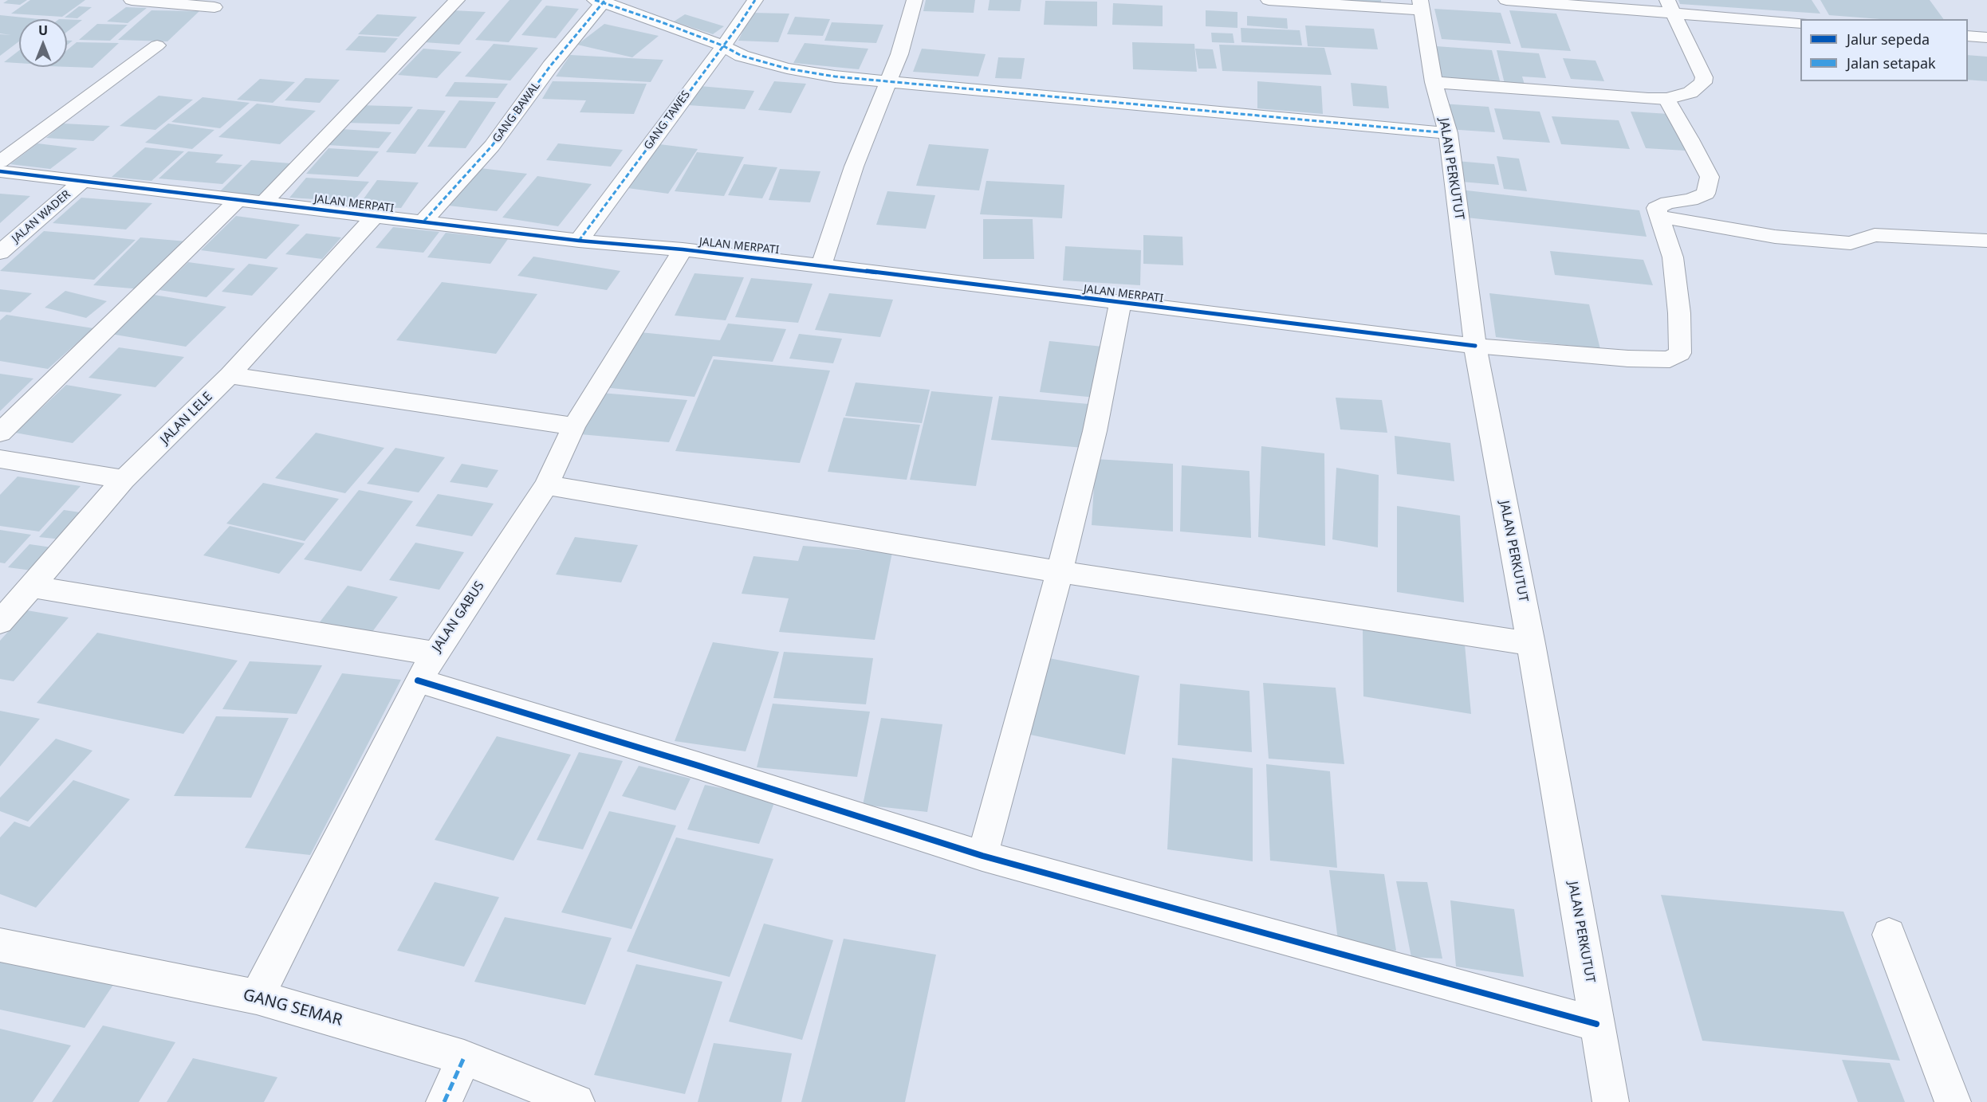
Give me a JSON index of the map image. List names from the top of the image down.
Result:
{
  "streets": {
    "street": [
      "GANG BAWAL",
      "GANG TAWES",
      "JALAN PERKUTUT",
      "JALAN MERPATI",
      "JALAN WADER",
      "JALAN LELE",
      "JALAN GABUS",
      "GANG SEMAR"
    ]
  },
  "crossings": [
    ["GANG BAWAL", "JALAN MERPATI"],
    ["GANG TAWES", "JALAN MERPATI"],
    ["JALAN PERKUTUT", "JALAN MERPATI"],
    ["JALAN MERPATI", "JALAN WADER"],
    ["JALAN MERPATI", "JALAN LELE"],
    ["JALAN MERPATI", "JALAN GABUS"],
    ["JALAN GABUS", "GANG SEMAR"]
  ],
  "legend": ["Jalur sepeda", "Jalan setapak"],
  "north": "top"
}
